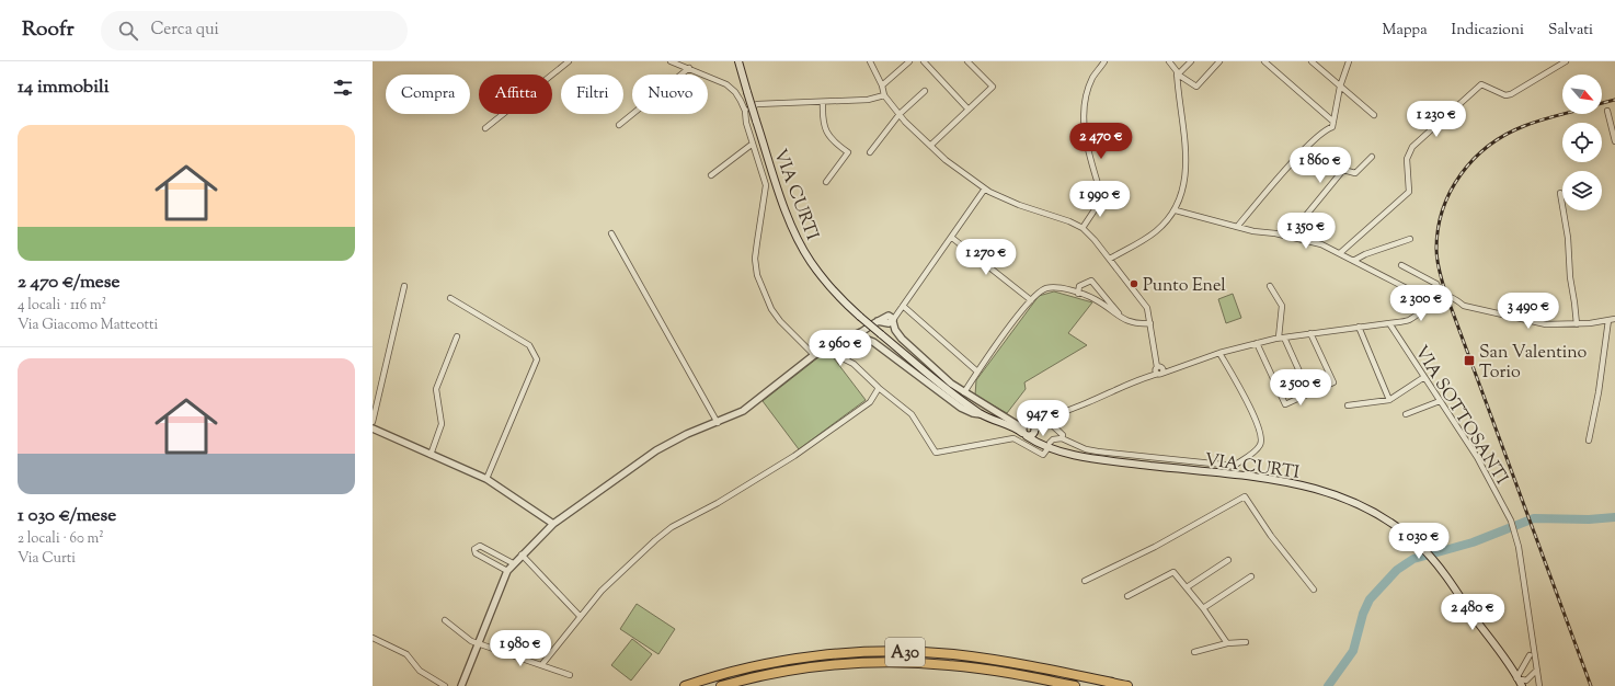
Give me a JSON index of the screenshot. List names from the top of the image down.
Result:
{
  "streets": {
    "highway": ["A30"],
    "main road": ["VIA CURTI"],
    "street": ["VIA SOTTOSANTI"]
  },
  "places": {
    "other": ["Punto Enel"],
    "transit": ["San Valentino Torio"]
  },
  "north": "bottom right",
  "page": {
    "header": "Roofr",
    "search": "Cerca qui",
    "nav": ["Mappa", "Indicazioni", "Salvati"],
    "heading": "14 immobili",
    "chip": [
      "Compra",
      "Affitta",
      "Filtri",
      "Nuovo"
    ],
    "price": [
      "1 230 €",
      "2 470 €",
      "1 860 €",
      "1 990 €",
      "1 350 €",
      "1 270 €",
      "2 300 €",
      "3 490 €",
      "2 960 €",
      "2 500 €",
      "947 €",
      "1 030 €",
      "2 480 €",
      "1 980 €"
    ],
    "list": [
      {
        "name": "2 470 €/mese",
        "note": "4 locali · 116 m² · Via Giacomo Matteotti"
      },
      {
        "name": "1 030 €/mese",
        "note": "2 locali · 60 m² · Via Curti"
      }
    ]
  }
}
